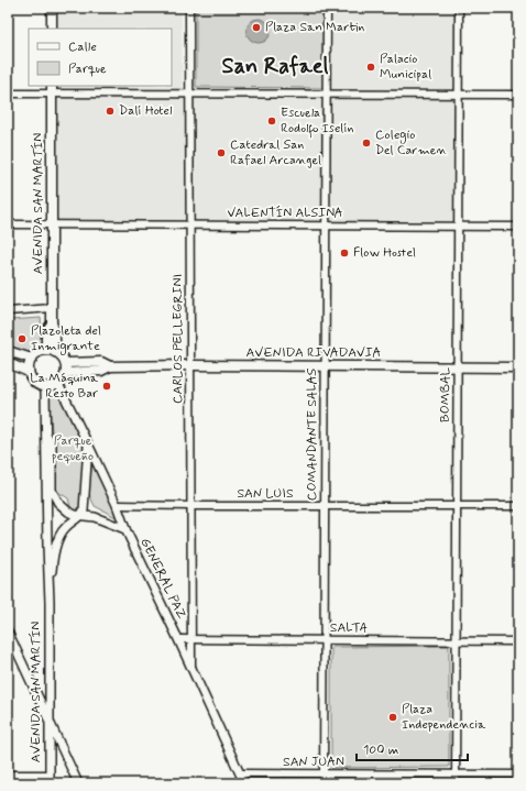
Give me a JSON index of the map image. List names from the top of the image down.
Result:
{
  "streets": {
    "main road": ["AVENIDA SAN MARTÍN", "AVENIDA RIVADAVIA"],
    "street": [
      "VALENTÍN ALSINA",
      "CARLOS PELLEGRINI",
      "BOMBAL",
      "COMANDANTE SALAS",
      "SAN LUIS",
      "GENERAL PAZ",
      "SALTA",
      "SAN JUAN"
    ]
  },
  "crossings": [
    ["AVENIDA SAN MARTÍN", "VALENTÍN ALSINA"],
    ["AVENIDA SAN MARTÍN", "AVENIDA RIVADAVIA"],
    ["AVENIDA SAN MARTÍN", "GENERAL PAZ"],
    ["VALENTÍN ALSINA", "CARLOS PELLEGRINI"],
    ["VALENTÍN ALSINA", "BOMBAL"],
    ["VALENTÍN ALSINA", "COMANDANTE SALAS"],
    ["CARLOS PELLEGRINI", "AVENIDA RIVADAVIA"],
    ["CARLOS PELLEGRINI", "SAN LUIS"],
    ["CARLOS PELLEGRINI", "GENERAL PAZ"],
    ["CARLOS PELLEGRINI", "SALTA"],
    ["AVENIDA RIVADAVIA", "BOMBAL"],
    ["AVENIDA RIVADAVIA", "COMANDANTE SALAS"],
    ["AVENIDA RIVADAVIA", "GENERAL PAZ"],
    ["BOMBAL", "SAN LUIS"],
    ["BOMBAL", "SALTA"],
    ["BOMBAL", "SAN JUAN"],
    ["COMANDANTE SALAS", "SAN LUIS"],
    ["COMANDANTE SALAS", "SALTA"],
    ["COMANDANTE SALAS", "SAN JUAN"],
    ["SAN LUIS", "GENERAL PAZ"],
    ["GENERAL PAZ", "SALTA"],
    ["GENERAL PAZ", "SAN JUAN"]
  ],
  "districts": ["San Rafael"],
  "parks": ["Parque pequeño"],
  "places": [
    "Plaza San Martin",
    "Palacio Municipal",
    "Dalí Hotel",
    "Escuela Rodolfo Iselín",
    "Colegio Del Carmen",
    "Catedral San Rafael Arcangel",
    "Flow Hostel",
    "Plazoleta del Inmigrante",
    "La Máquina Resto Bar",
    "Plaza Independencia"
  ],
  "legend": ["Calle", "Parque"],
  "scale_bar": "100 m"
}
